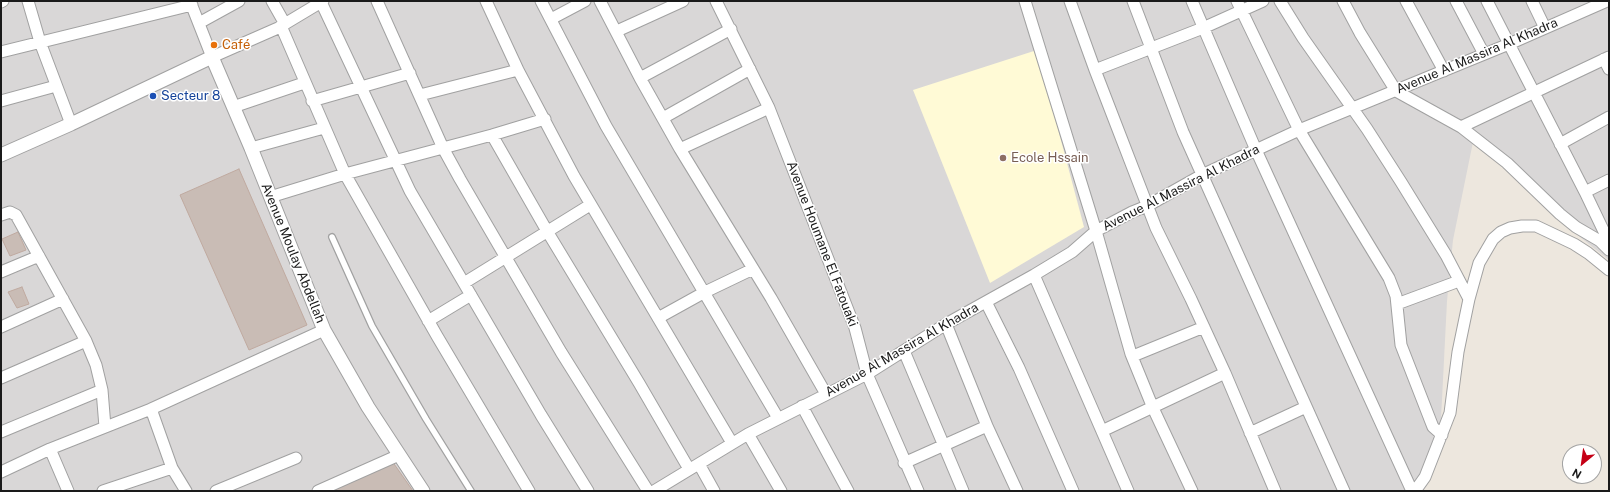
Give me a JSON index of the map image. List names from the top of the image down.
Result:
{
  "streets": {
    "street": ["Avenue Al Massira Al Khadra", "Avenue Houmane El Fatouaki", "Avenue Moulay Abdellah"]
  },
  "crossings": [
    ["Avenue Al Massira Al Khadra", "Avenue Houmane El Fatouaki"]
  ],
  "places": ["Café", "Secteur 8", "Ecole Hssain"],
  "north": "bottom left"
}
